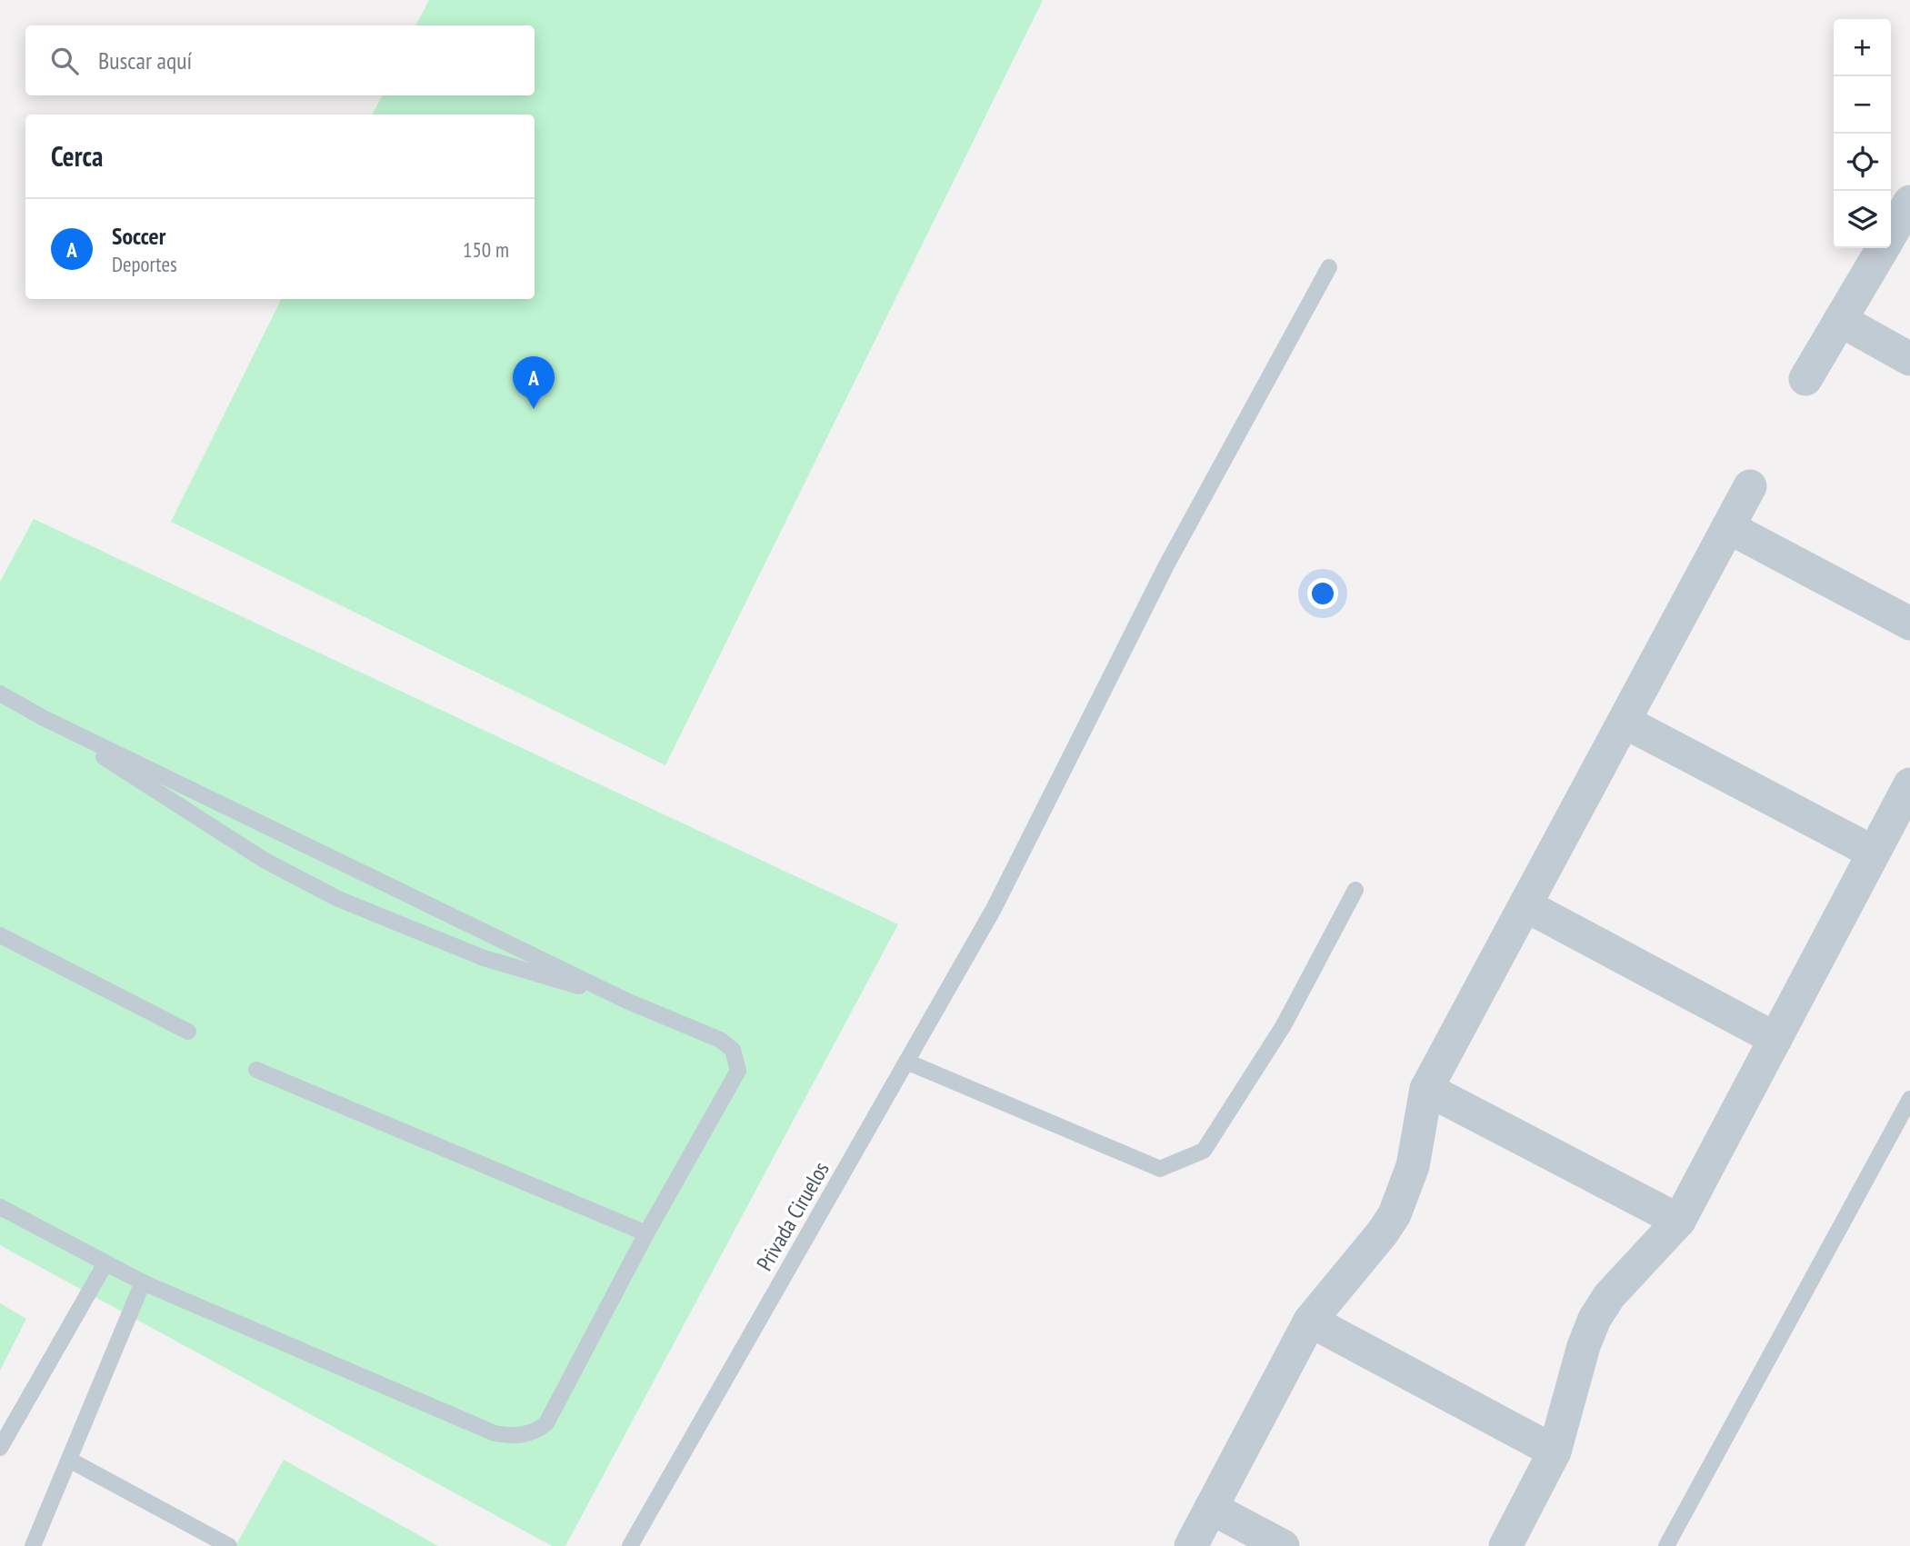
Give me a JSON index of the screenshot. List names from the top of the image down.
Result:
{
  "streets": {
    "lane": ["Privada Ciruelos"]
  },
  "page": {
    "map_buttons": ["+", "−"],
    "search": "Buscar aquí",
    "heading": "Cerca",
    "list": [
      {
        "mark": "A",
        "name": "Soccer",
        "note": "Deportes",
        "value": "150 m"
      }
    ],
    "pins": "A"
  }
}
